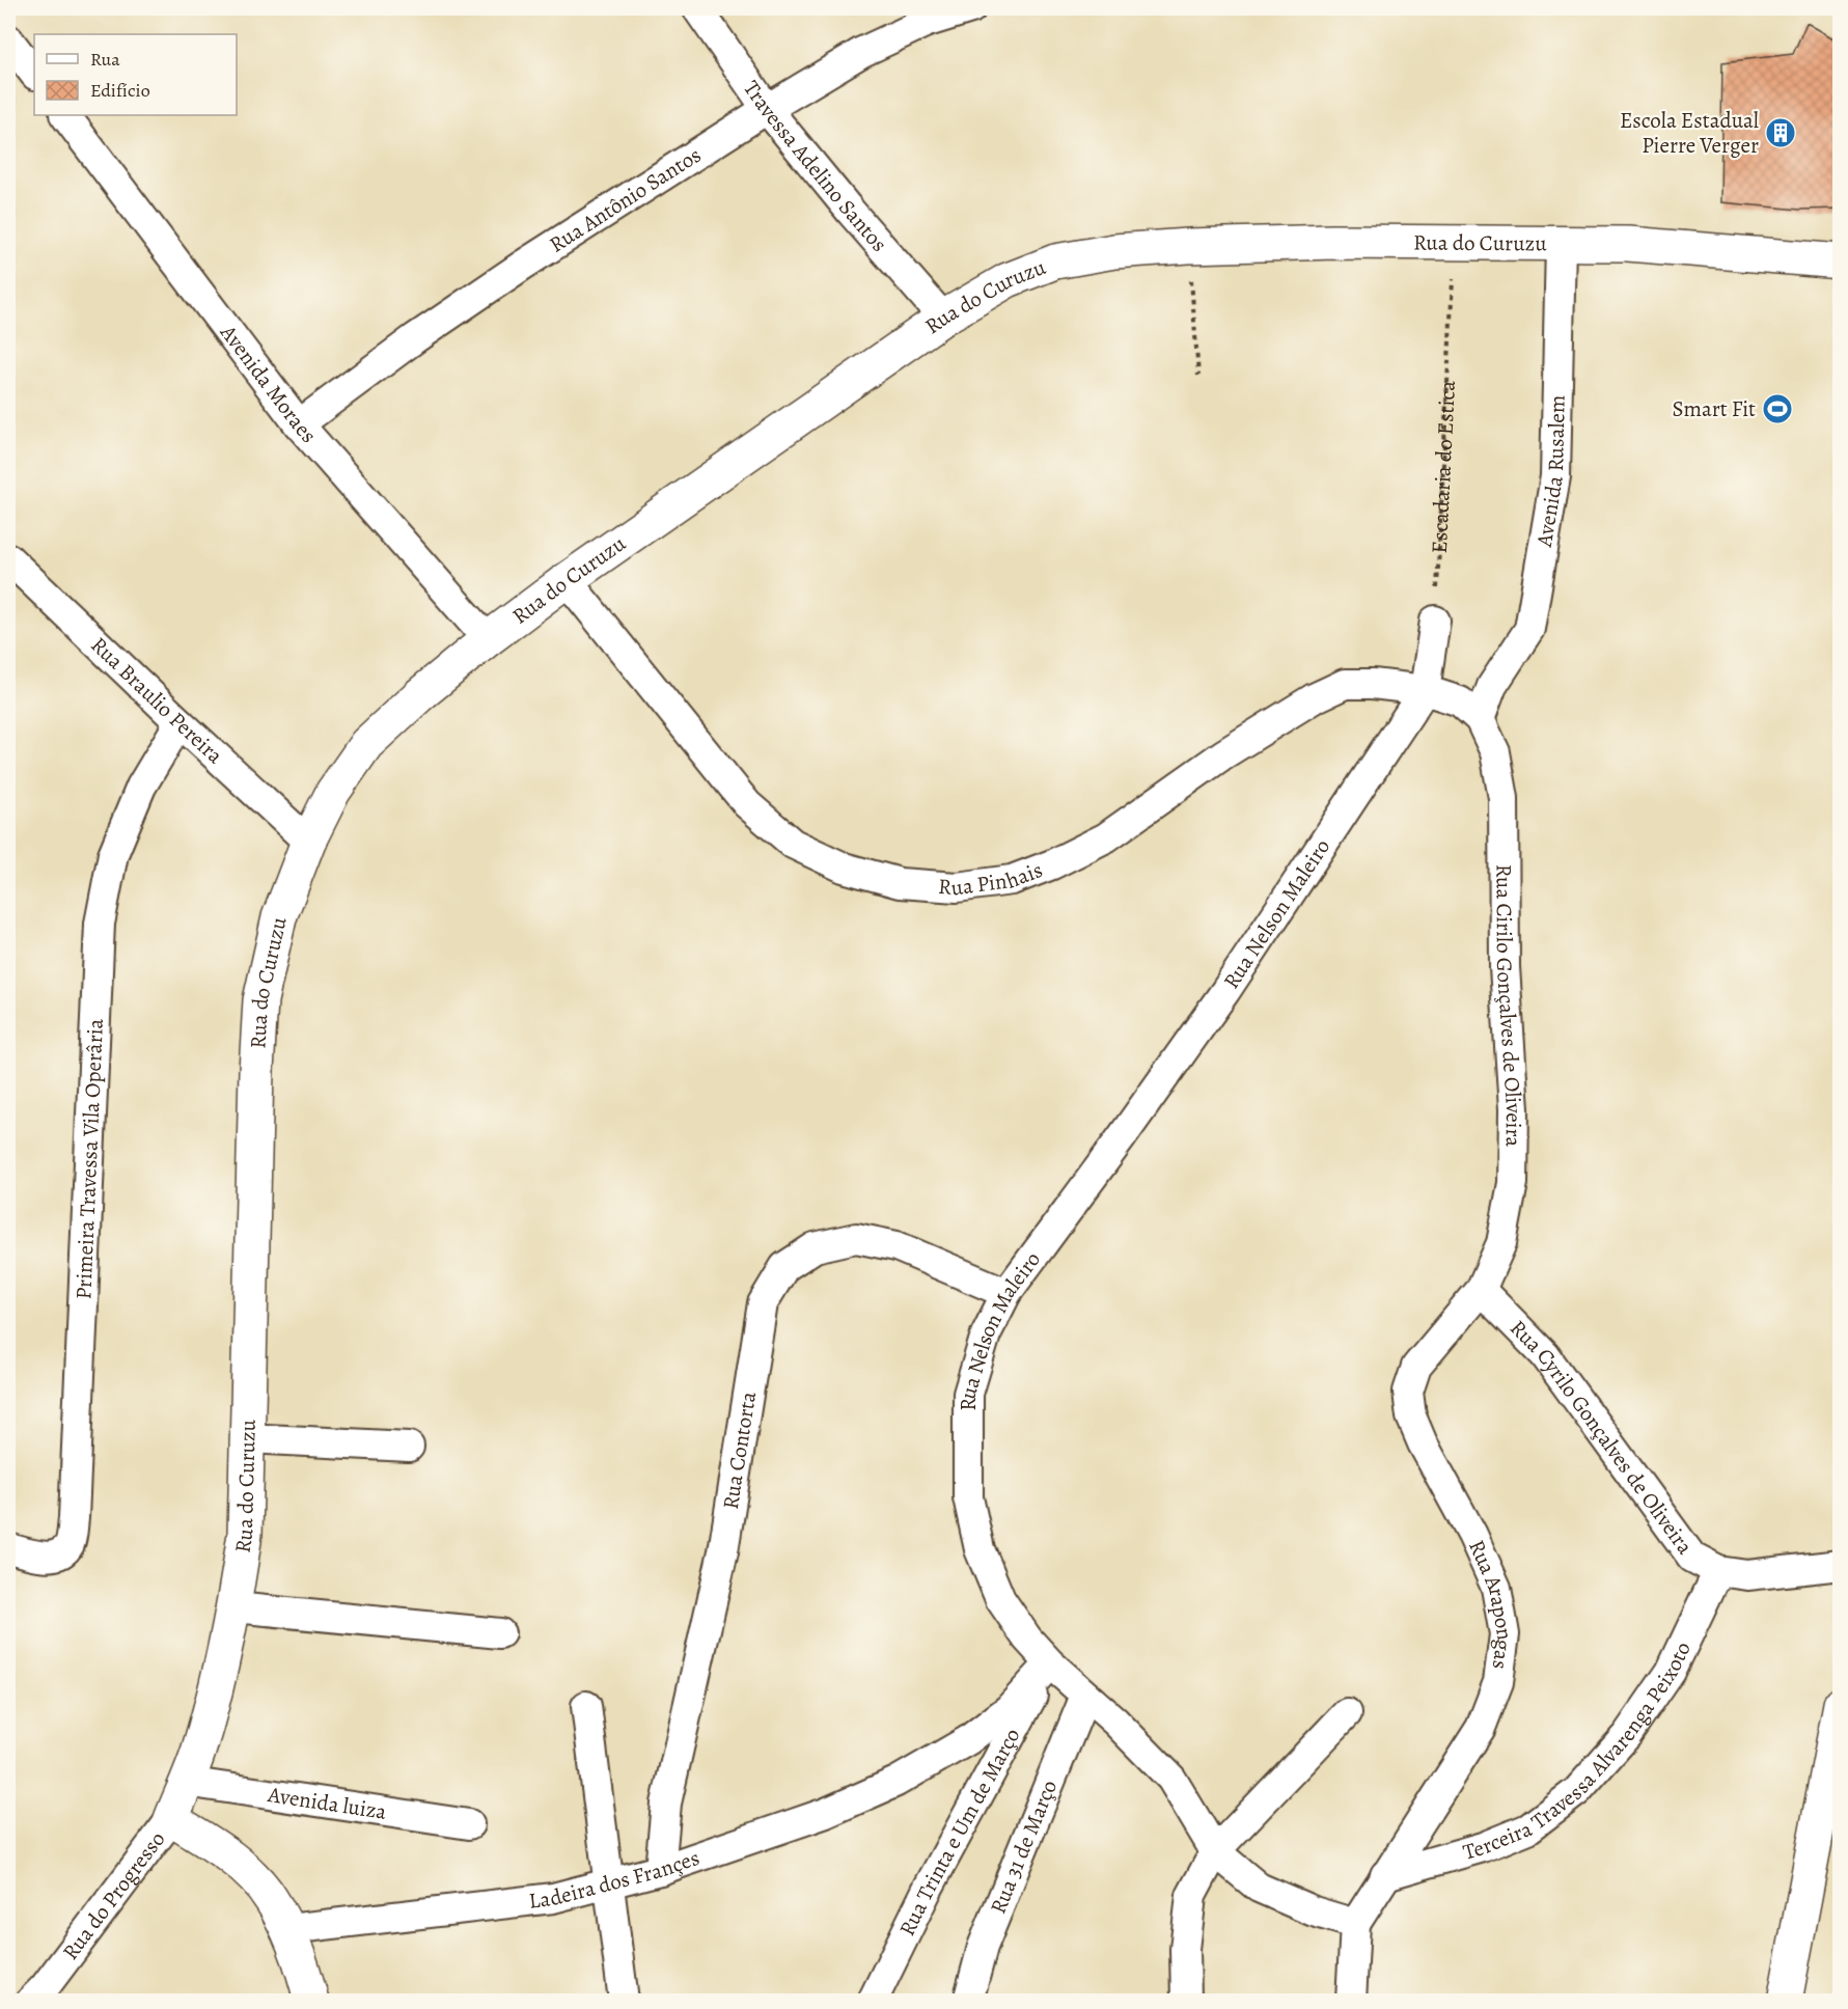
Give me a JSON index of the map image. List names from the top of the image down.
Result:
{
  "streets": {
    "street": [
      "Travessa Adelino Santos",
      "Rua Antônio Santos",
      "Rua do Curuzu",
      "Avenida Moraes",
      "Avenida Rusalem",
      "Rua Braulio Pereira",
      "Rua Pinhais",
      "Rua Nelson Maleiro",
      "Rua Cirilo Gonçalves de Oliveira",
      "Primeira Travessa Vila Operâria",
      "Rua Cyrilo Gonçalves de Oliveira",
      "Rua Contorta",
      "Rua Arapongas",
      "Terceira Travessa Alvarenga Peixoto",
      "Avenida luiza",
      "Rua Trinta e Um de Março",
      "Rua 31 de Março",
      "Ladeira dos Françes",
      "Rua do Progresso"
    ],
    "path": ["Escadaria do Estica"]
  },
  "crossings": [
    ["Travessa Adelino Santos", "Rua Antônio Santos"],
    ["Travessa Adelino Santos", "Rua do Curuzu"],
    ["Rua Antônio Santos", "Avenida Moraes"],
    ["Rua do Curuzu", "Avenida Moraes"],
    ["Rua do Curuzu", "Escadaria do Estica"],
    ["Rua do Curuzu", "Avenida Rusalem"],
    ["Rua do Curuzu", "Rua Braulio Pereira"],
    ["Rua do Curuzu", "Rua Pinhais"],
    ["Rua do Curuzu", "Avenida luiza"],
    ["Rua do Curuzu", "Rua do Progresso"],
    ["Avenida Rusalem", "Rua Pinhais"],
    ["Avenida Rusalem", "Rua Cirilo Gonçalves de Oliveira"],
    ["Rua Braulio Pereira", "Primeira Travessa Vila Operâria"],
    ["Rua Pinhais", "Rua Nelson Maleiro"],
    ["Rua Pinhais", "Rua Cirilo Gonçalves de Oliveira"],
    ["Rua Nelson Maleiro", "Rua Contorta"],
    ["Rua Nelson Maleiro", "Rua Arapongas"],
    ["Rua Nelson Maleiro", "Rua Trinta e Um de Março"],
    ["Rua Nelson Maleiro", "Rua 31 de Março"],
    ["Rua Nelson Maleiro", "Ladeira dos Françes"],
    ["Rua Cirilo Gonçalves de Oliveira", "Rua Cyrilo Gonçalves de Oliveira"],
    ["Rua Cirilo Gonçalves de Oliveira", "Rua Arapongas"],
    ["Rua Cyrilo Gonçalves de Oliveira", "Rua Arapongas"],
    ["Rua Cyrilo Gonçalves de Oliveira", "Terceira Travessa Alvarenga Peixoto"],
    ["Rua Contorta", "Ladeira dos Françes"],
    ["Rua Arapongas", "Terceira Travessa Alvarenga Peixoto"],
    ["Rua Trinta e Um de Março", "Ladeira dos Françes"]
  ],
  "places": {
    "building": ["Escola Estadual Pierre Verger"],
    "sports": ["Smart Fit"]
  },
  "legend": ["Rua", "Edifício"]
}
